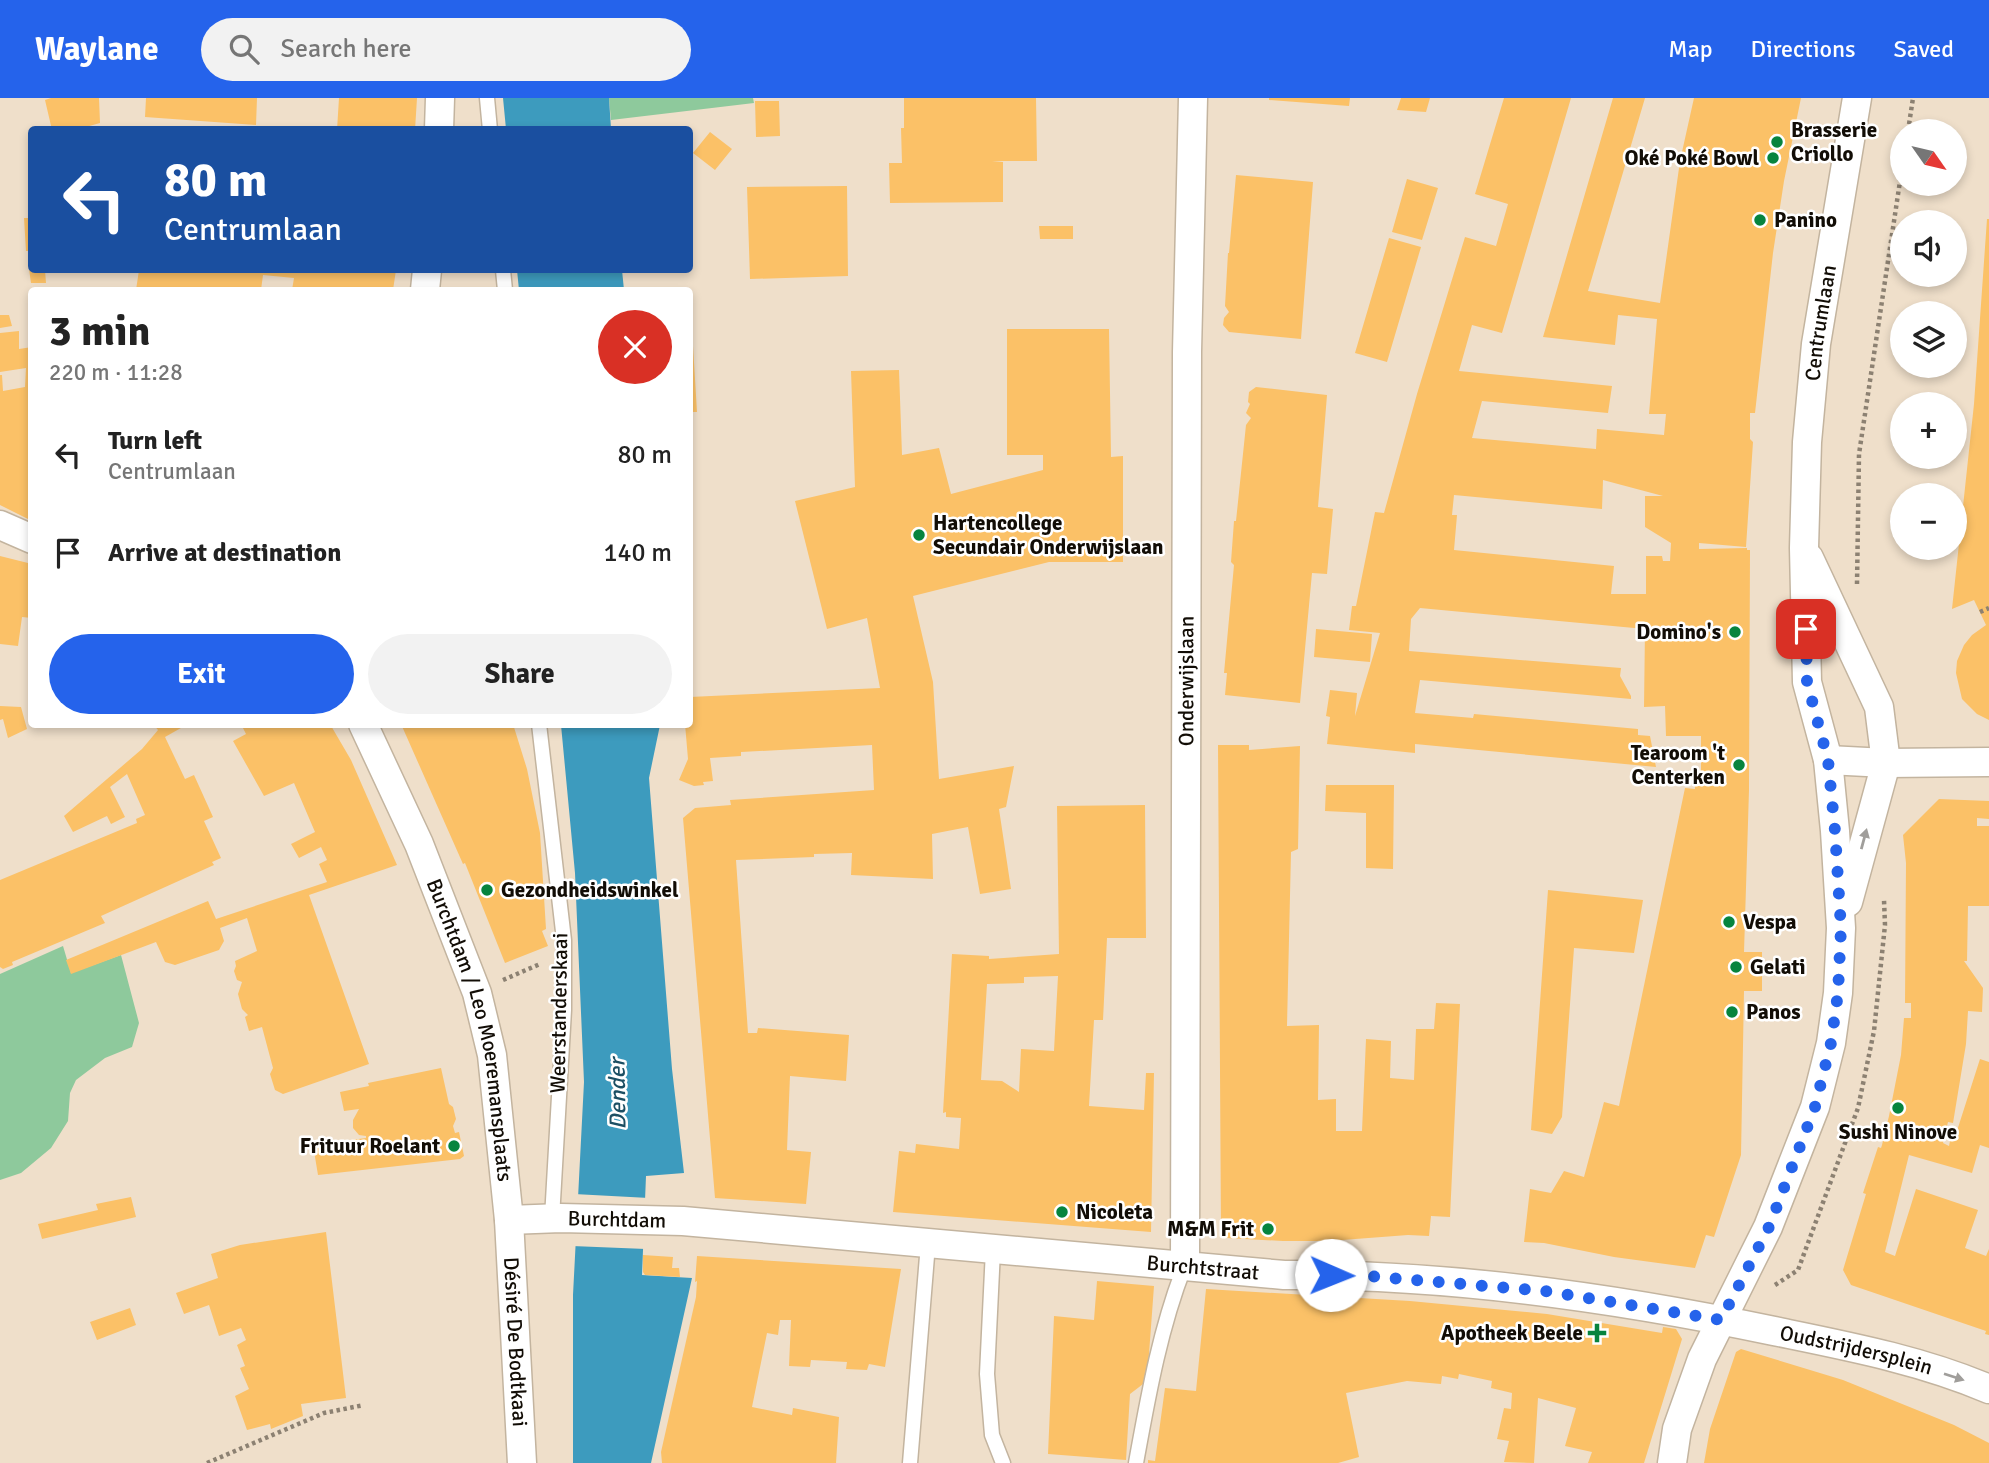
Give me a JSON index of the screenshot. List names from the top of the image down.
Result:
{
  "streets": {
    "street": [
      "Centrumlaan",
      "Onderwijslaan",
      "Burchtdam / Leo Moeremansplaats",
      "Burchtdam",
      "Burchtstraat",
      "Désiré De Bodtkaai",
      "Oudstrijdersplein"
    ],
    "lane": ["Weerstanderskaai"]
  },
  "crossings": [
    ["Centrumlaan", "Burchtstraat"],
    ["Centrumlaan", "Oudstrijdersplein"],
    ["Onderwijslaan", "Burchtstraat"],
    ["Weerstanderskaai", "Burchtdam"],
    ["Burchtdam / Leo Moeremansplaats", "Désiré De Bodtkaai"],
    ["Burchtdam", "Burchtstraat"],
    ["Burchtstraat", "Oudstrijdersplein"]
  ],
  "one_way": ["Oudstrijdersplein"],
  "water": ["Dender"],
  "places": {
    "other": [
      "Brasserie Criollo",
      "Oké Poké Bowl",
      "Panino",
      "Hartencollege Secundair Onderwijslaan",
      "Domino's",
      "Tearoom 't Centerken",
      "Gezondheidswinkel",
      "Vespa",
      "Gelati",
      "Panos",
      "Sushi Ninove",
      "Frituur Roelant",
      "Nicoleta",
      "M&M Frit"
    ],
    "health": ["Apotheek Beele"]
  },
  "north": "bottom right",
  "page": {
    "header": "Waylane",
    "search": "Search here",
    "nav": ["Map", "Directions", "Saved"],
    "map_buttons": ["+", "−"],
    "turn": ["80 m", "Centrumlaan"],
    "heading": ["3 min", "220 m · 11:28"],
    "list": [
      {
        "name": "Turn left",
        "note": "Centrumlaan",
        "value": "80 m"
      },
      {
        "name": "Arrive at destination",
        "value": "140 m"
      }
    ],
    "buttons": ["Exit", "Share"]
  }
}
